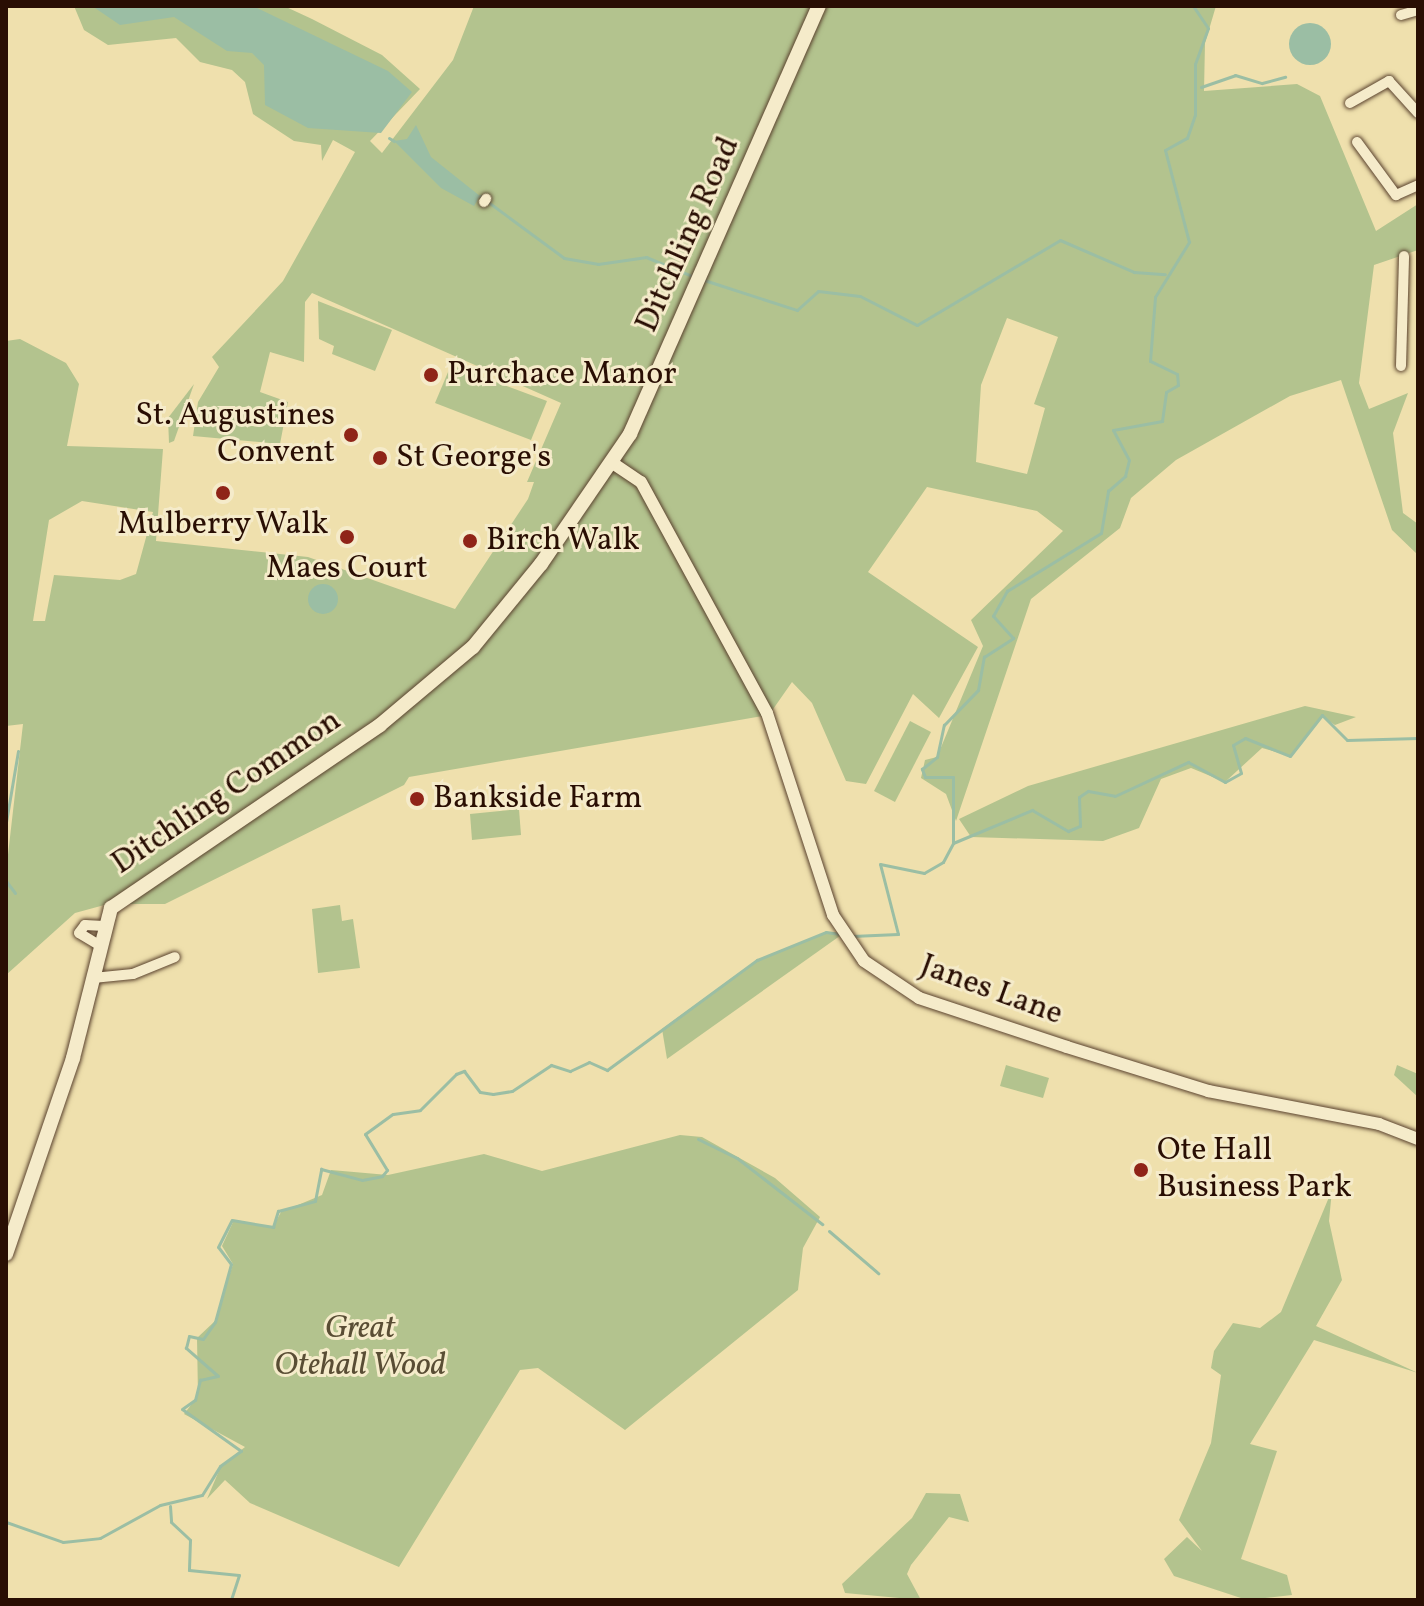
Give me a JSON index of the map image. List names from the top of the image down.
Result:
{
  "streets": {
    "main road": ["Ditchling Road", "Ditchling Common"],
    "street": ["Janes Lane"]
  },
  "crossings": [
    ["Ditchling Road", "Ditchling Common"],
    ["Ditchling Road", "Janes Lane"]
  ],
  "parks": ["Great Otehall Wood"],
  "places": [
    "Purchace Manor",
    "St. Augustines Convent",
    "St George's",
    "Mulberry Walk",
    "Maes Court",
    "Birch Walk",
    "Bankside Farm",
    "Ote Hall Business Park"
  ]
}
